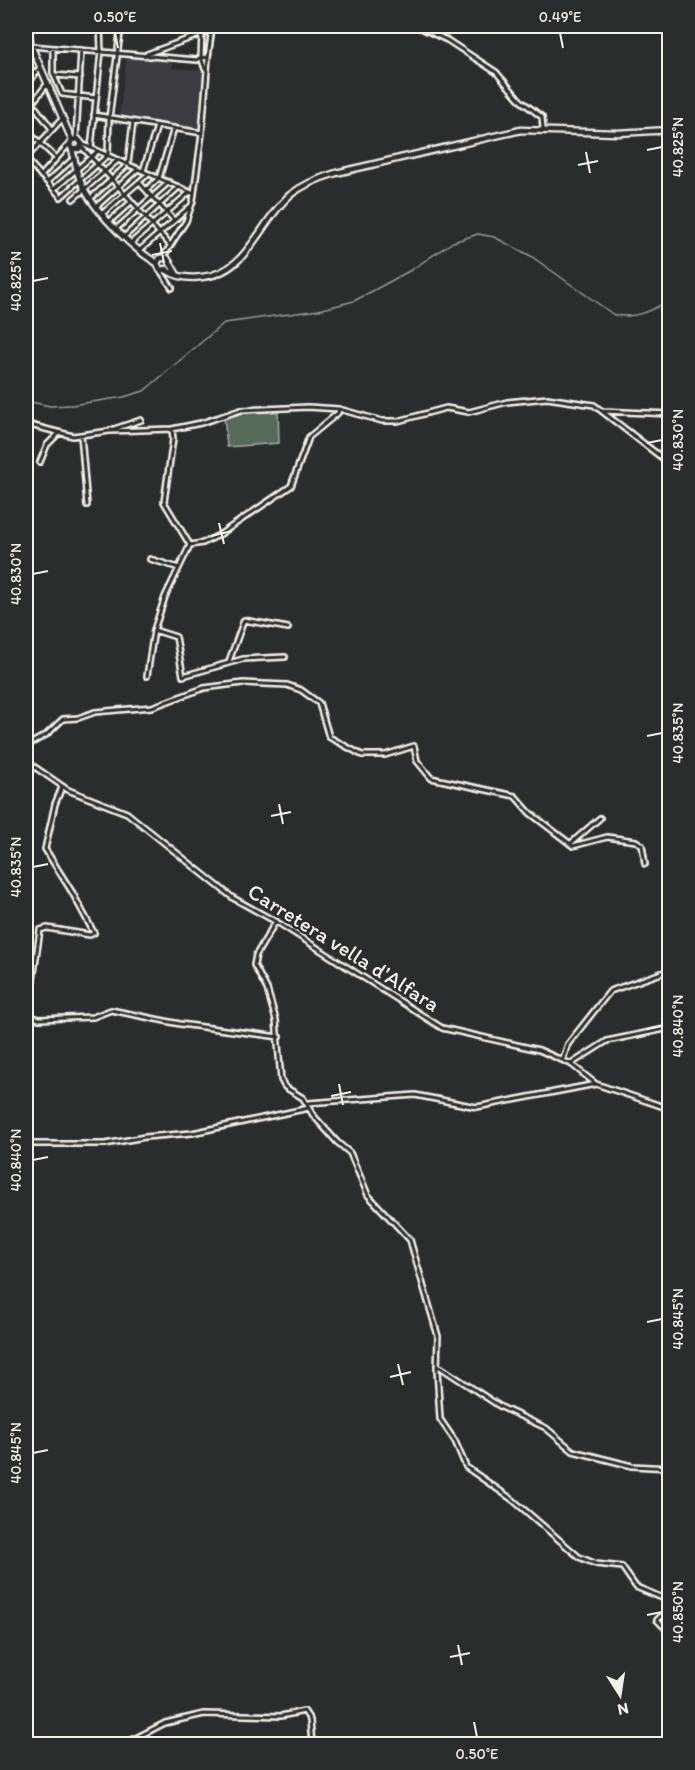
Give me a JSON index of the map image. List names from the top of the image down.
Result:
{
  "streets": {
    "street": ["Carretera vella d'Alfara"]
  },
  "north": "bottom",
  "coordinates": [
    "0.50°E",
    "0.49°E",
    "40.825°N",
    "40.830°N",
    "40.835°N",
    "40.840°N",
    "40.845°N",
    "40.850°N"
  ]
}
